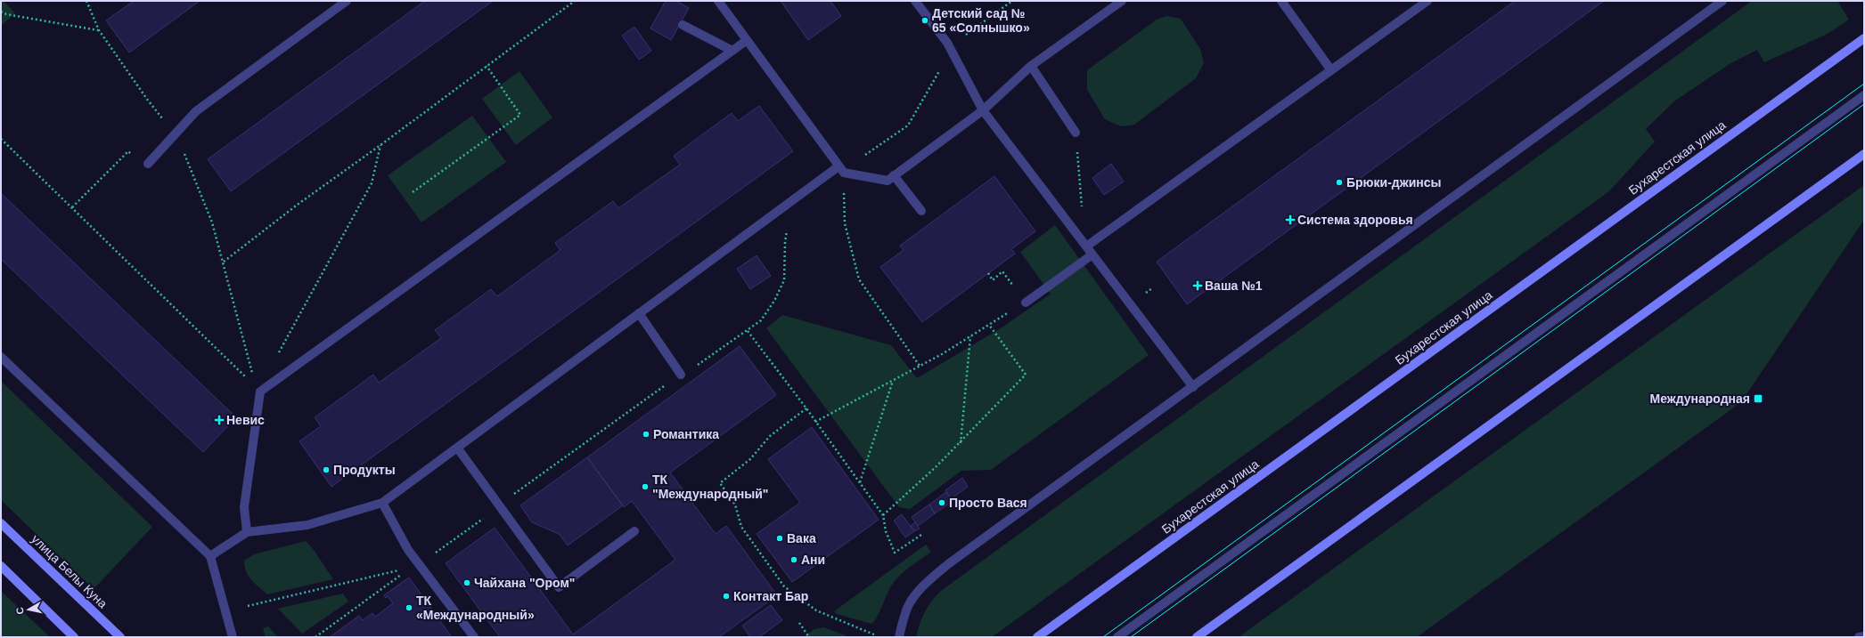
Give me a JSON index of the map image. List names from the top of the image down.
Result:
{
  "streets": {
    "main road": ["Бухарестская улица", "улица Белы Куна"]
  },
  "places": {
    "other": [
      "Детский сад № 65 «Солнышко»",
      "Брюки-джинсы",
      "Романтика",
      "Продукты",
      "ТК \"Международный\"",
      "Просто Вася",
      "Вака",
      "Ани",
      "Чайхана \"Ором\"",
      "Контакт Бар",
      "ТК «Международный»"
    ],
    "health": ["Система здоровья", "Ваша №1", "Невис"],
    "transit": ["Международная"]
  },
  "north": "left"
}
